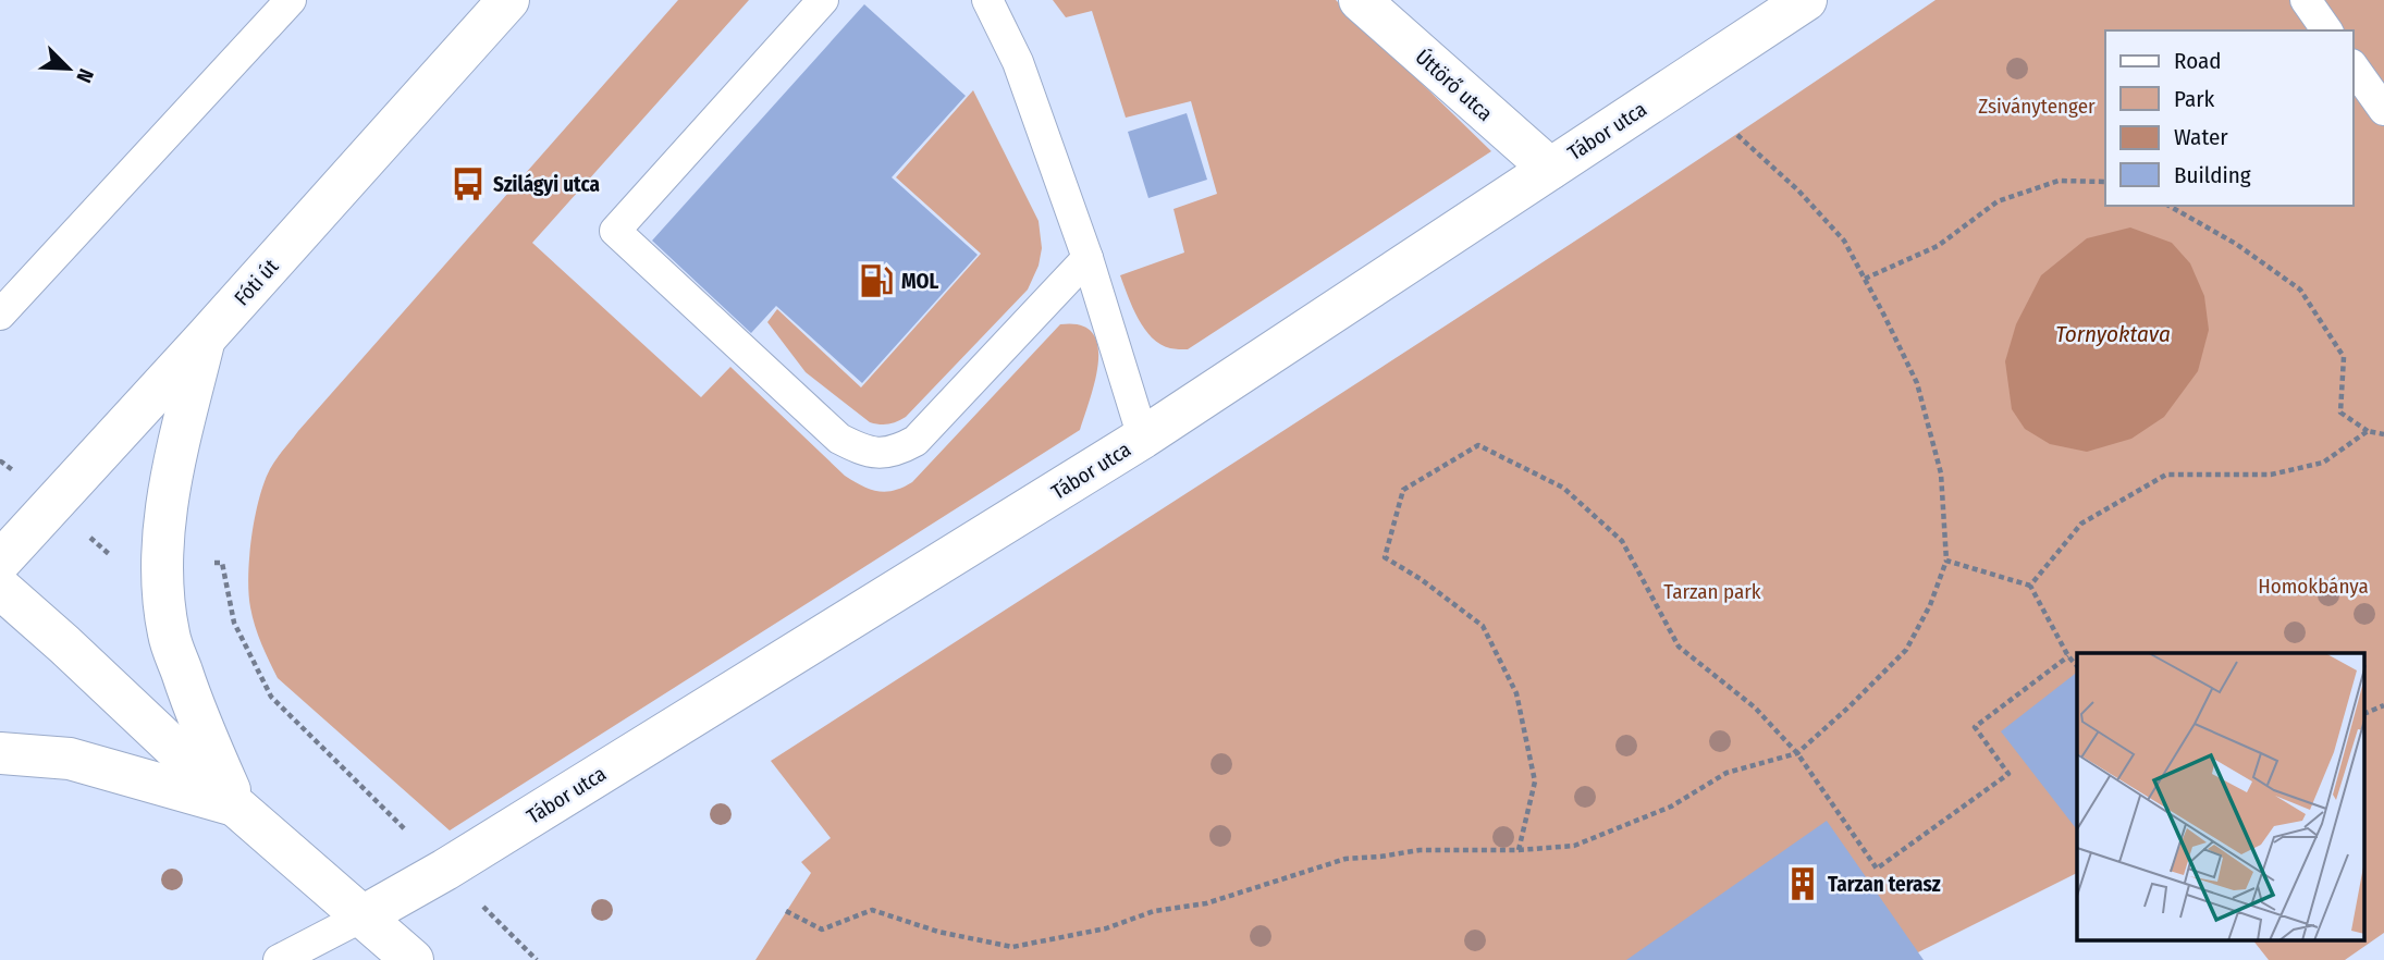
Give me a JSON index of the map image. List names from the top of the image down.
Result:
{
  "streets": {
    "street": ["Úttörő utca", "Tábor utca", "Fóti út"]
  },
  "crossings": [
    ["Úttörő utca", "Tábor utca"]
  ],
  "water": ["Tornyoktava"],
  "parks": ["Zsiványtenger", "Homokbánya", "Tarzan park"],
  "places": {
    "bus stop": ["Szilágyi utca"],
    "fuel station": ["MOL"],
    "building": ["Tarzan terasz"]
  },
  "legend": [
    "Road",
    "Park",
    "Water",
    "Building"
  ],
  "north": "bottom right"
}
